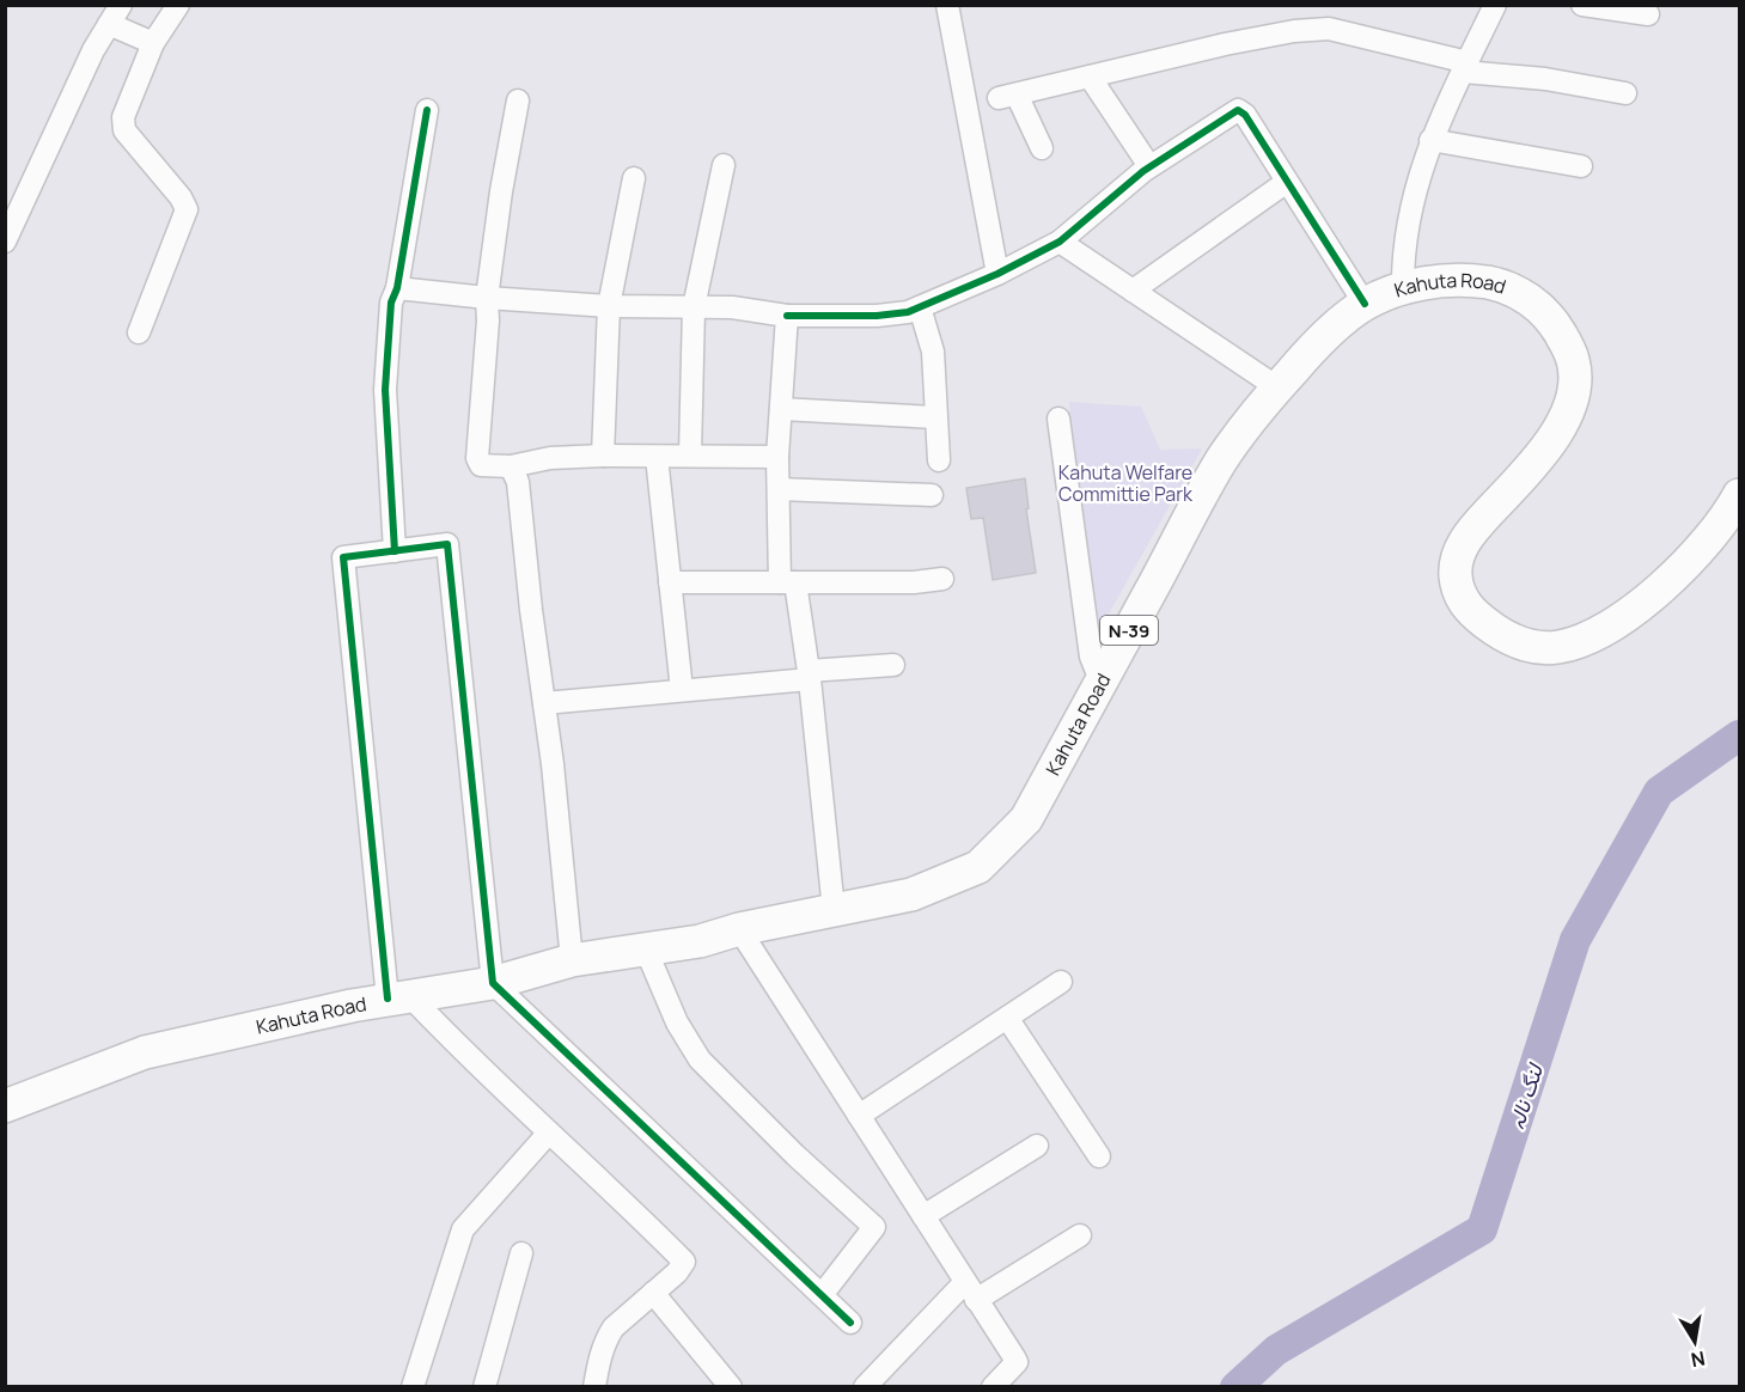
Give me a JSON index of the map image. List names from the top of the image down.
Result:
{
  "streets": {
    "highway": ["Kahuta Road", "N-39"]
  },
  "water": ["لنگ نالہ"],
  "parks": ["Kahuta Welfare Committie Park"],
  "north": "bottom"
}
